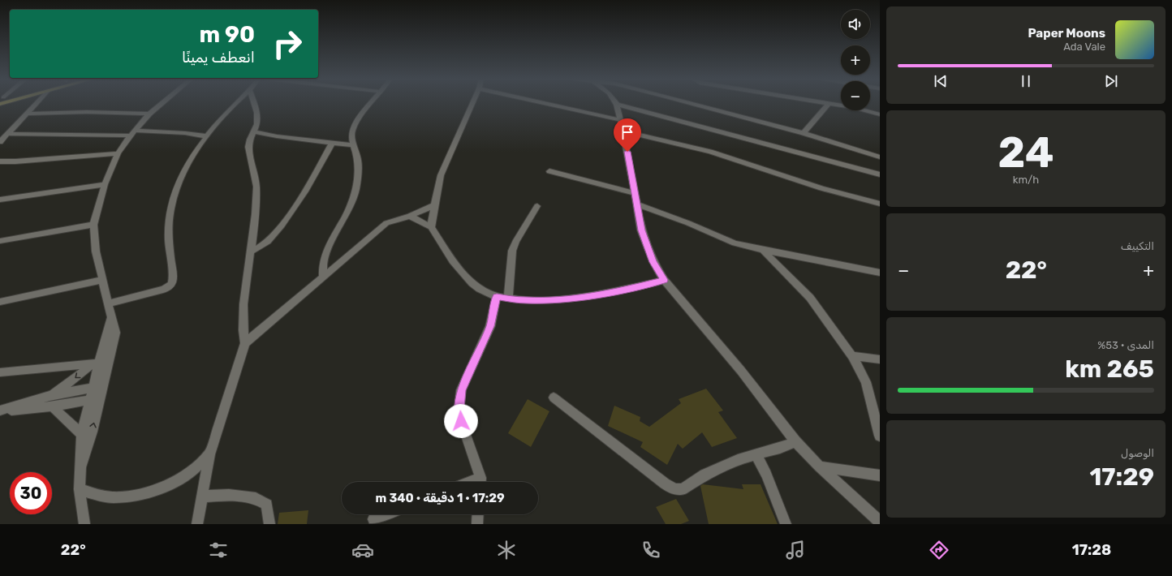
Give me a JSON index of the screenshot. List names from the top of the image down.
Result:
{
  "page": {
    "map_buttons": ["+", "−"],
    "turn": ["90 m", "انعطف يمينًا"],
    "song": ["Paper Moons", "Ada Vale"],
    "tile": [
      ["24", "km/h"],
      "التكييف",
      ["المدى · 53%", "265 km"],
      ["الوصول", "17:29"]
    ],
    "heat": ["−", "22°", "+"],
    "limit": "30",
    "trip": "17:29 · 1 دقيقة · 340 m",
    "tabs": ["17:28", "22°"]
  }
}
